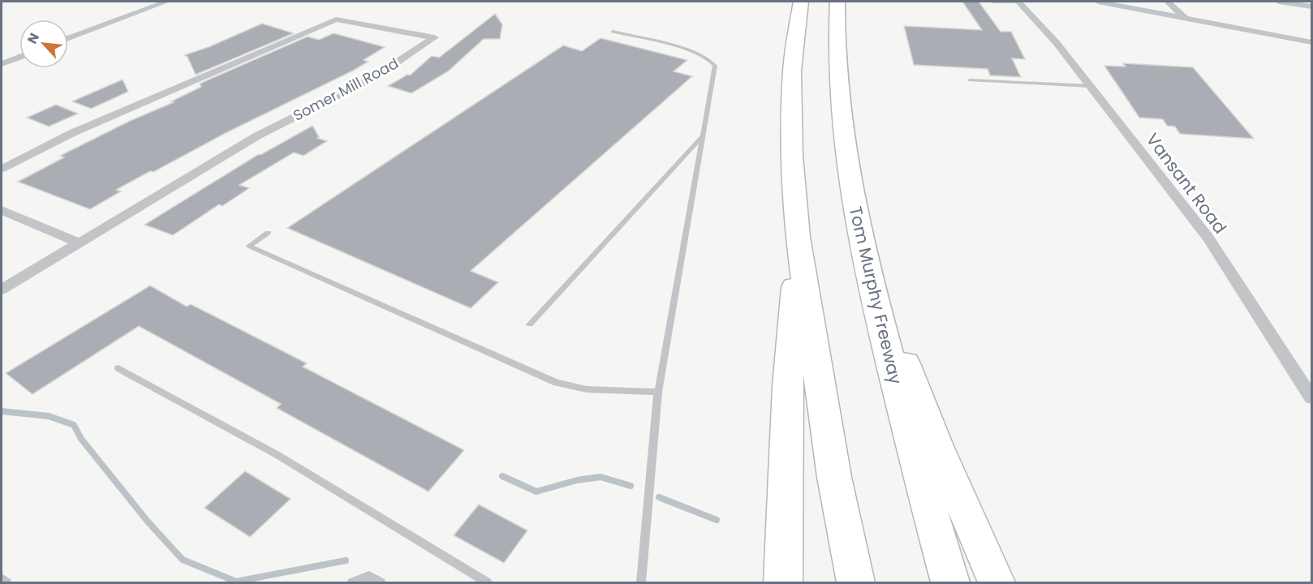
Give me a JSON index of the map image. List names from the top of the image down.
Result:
{
  "streets": {
    "highway": ["Tom Murphy Freeway"],
    "street": ["Somer Mill Road", "Vansant Road"]
  },
  "north": "top left"
}
